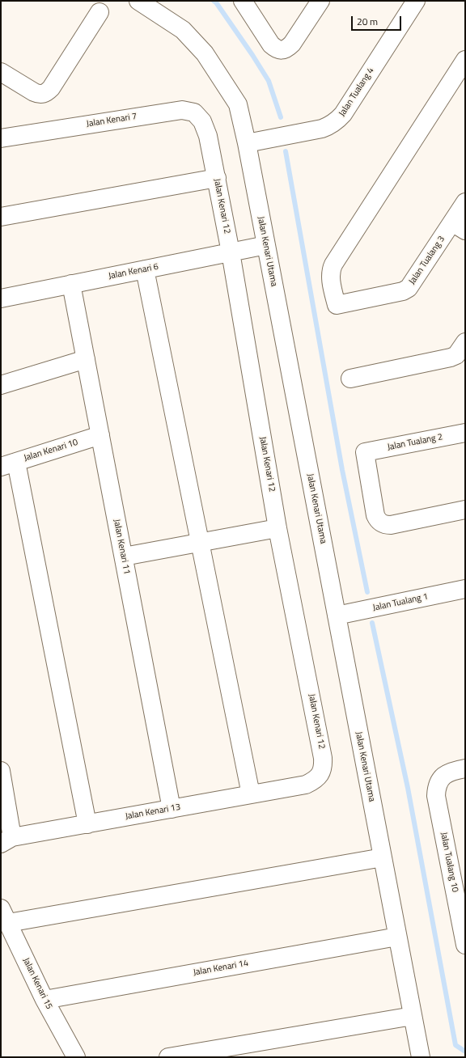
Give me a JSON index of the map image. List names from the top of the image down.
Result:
{
  "streets": {
    "street": [
      "Jalan Tualang 4",
      "Jalan Kenari 7",
      "Jalan Kenari 12",
      "Jalan Kenari Utama",
      "Jalan Tualang 3",
      "Jalan Kenari 6",
      "Jalan Tualang 2",
      "Jalan Kenari 10",
      "Jalan Kenari 11",
      "Jalan Tualang 1",
      "Jalan Kenari 13",
      "Jalan Tualang 10",
      "Jalan Kenari 14",
      "Jalan Kenari 15"
    ]
  },
  "crossings": [
    ["Jalan Tualang 4", "Jalan Kenari Utama"],
    ["Jalan Kenari 7", "Jalan Kenari 12"],
    ["Jalan Kenari 12", "Jalan Kenari 6"],
    ["Jalan Kenari 12", "Jalan Kenari 13"],
    ["Jalan Kenari Utama", "Jalan Kenari 6"],
    ["Jalan Kenari Utama", "Jalan Tualang 1"],
    ["Jalan Kenari Utama", "Jalan Kenari 14"],
    ["Jalan Kenari 6", "Jalan Kenari 11"],
    ["Jalan Kenari 10", "Jalan Kenari 11"],
    ["Jalan Kenari 11", "Jalan Kenari 13"],
    ["Jalan Kenari 14", "Jalan Kenari 15"]
  ],
  "scale_bar": "20 m"
}
